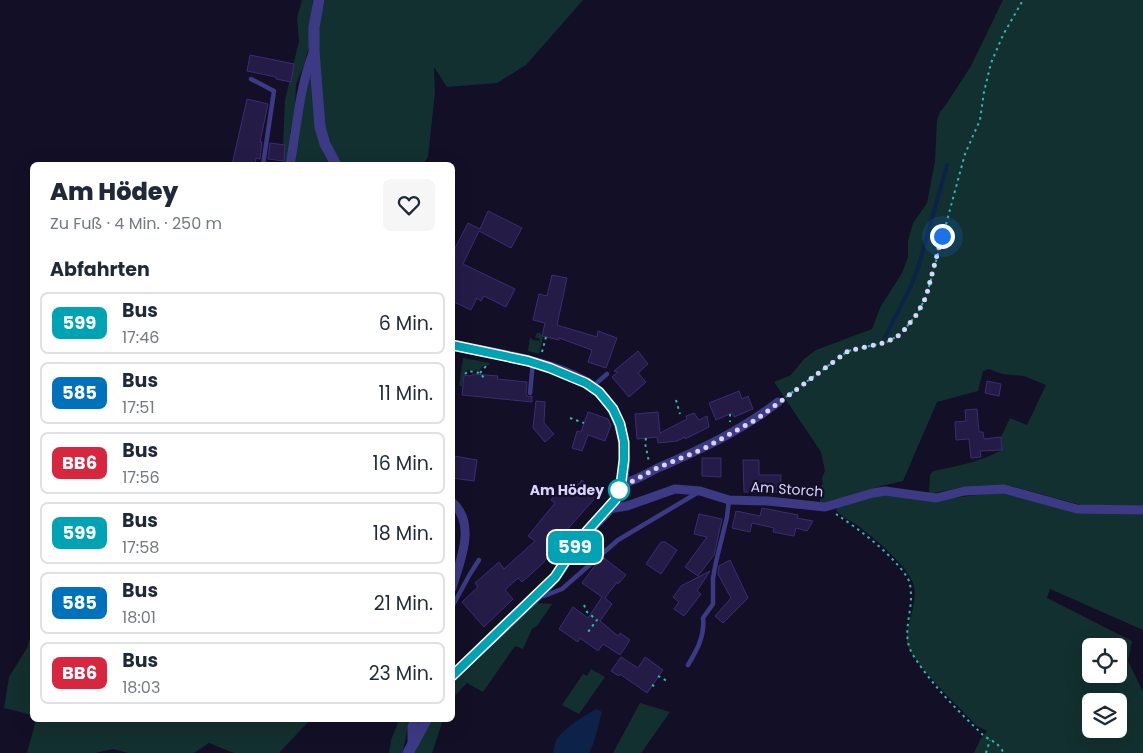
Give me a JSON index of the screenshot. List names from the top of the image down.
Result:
{
  "streets": {
    "street": ["Am Storch"]
  },
  "places": ["Am Hödey"],
  "lines": ["bus line 599"],
  "page": {
    "on_map": "599",
    "heading": [
      ["Am Hödey", "Zu Fuß · 4 Min. · 250 m"],
      "Abfahrten"
    ],
    "list": [
      {
        "mark": "599",
        "name": "Bus",
        "note": "17:46",
        "value": "6 Min."
      },
      {
        "mark": "585",
        "name": "Bus",
        "note": "17:51",
        "value": "11 Min."
      },
      {
        "mark": "BB6",
        "name": "Bus",
        "note": "17:56",
        "value": "16 Min."
      },
      {
        "mark": "599",
        "name": "Bus",
        "note": "17:58",
        "value": "18 Min."
      },
      {
        "mark": "585",
        "name": "Bus",
        "note": "18:01",
        "value": "21 Min."
      },
      {
        "mark": "BB6",
        "name": "Bus",
        "note": "18:03",
        "value": "23 Min."
      }
    ]
  }
}
